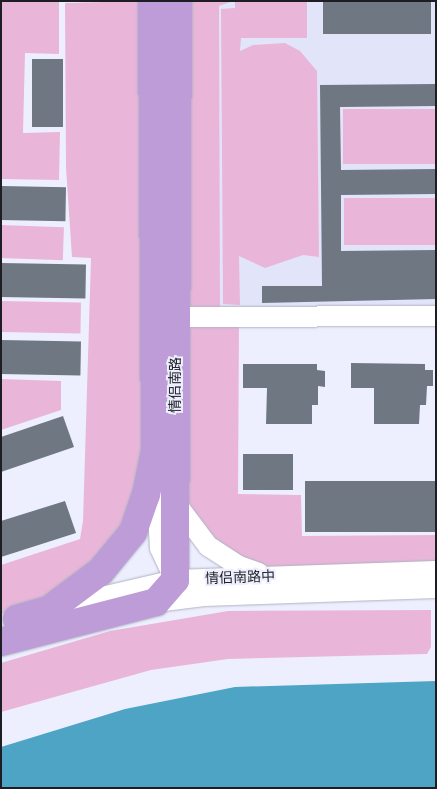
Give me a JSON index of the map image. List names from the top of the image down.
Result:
{
  "streets": {
    "highway": ["情侣南路"],
    "street": ["情侣南路中"]
  },
  "crossings": [
    ["情侣南路", "情侣南路中"]
  ]
}
